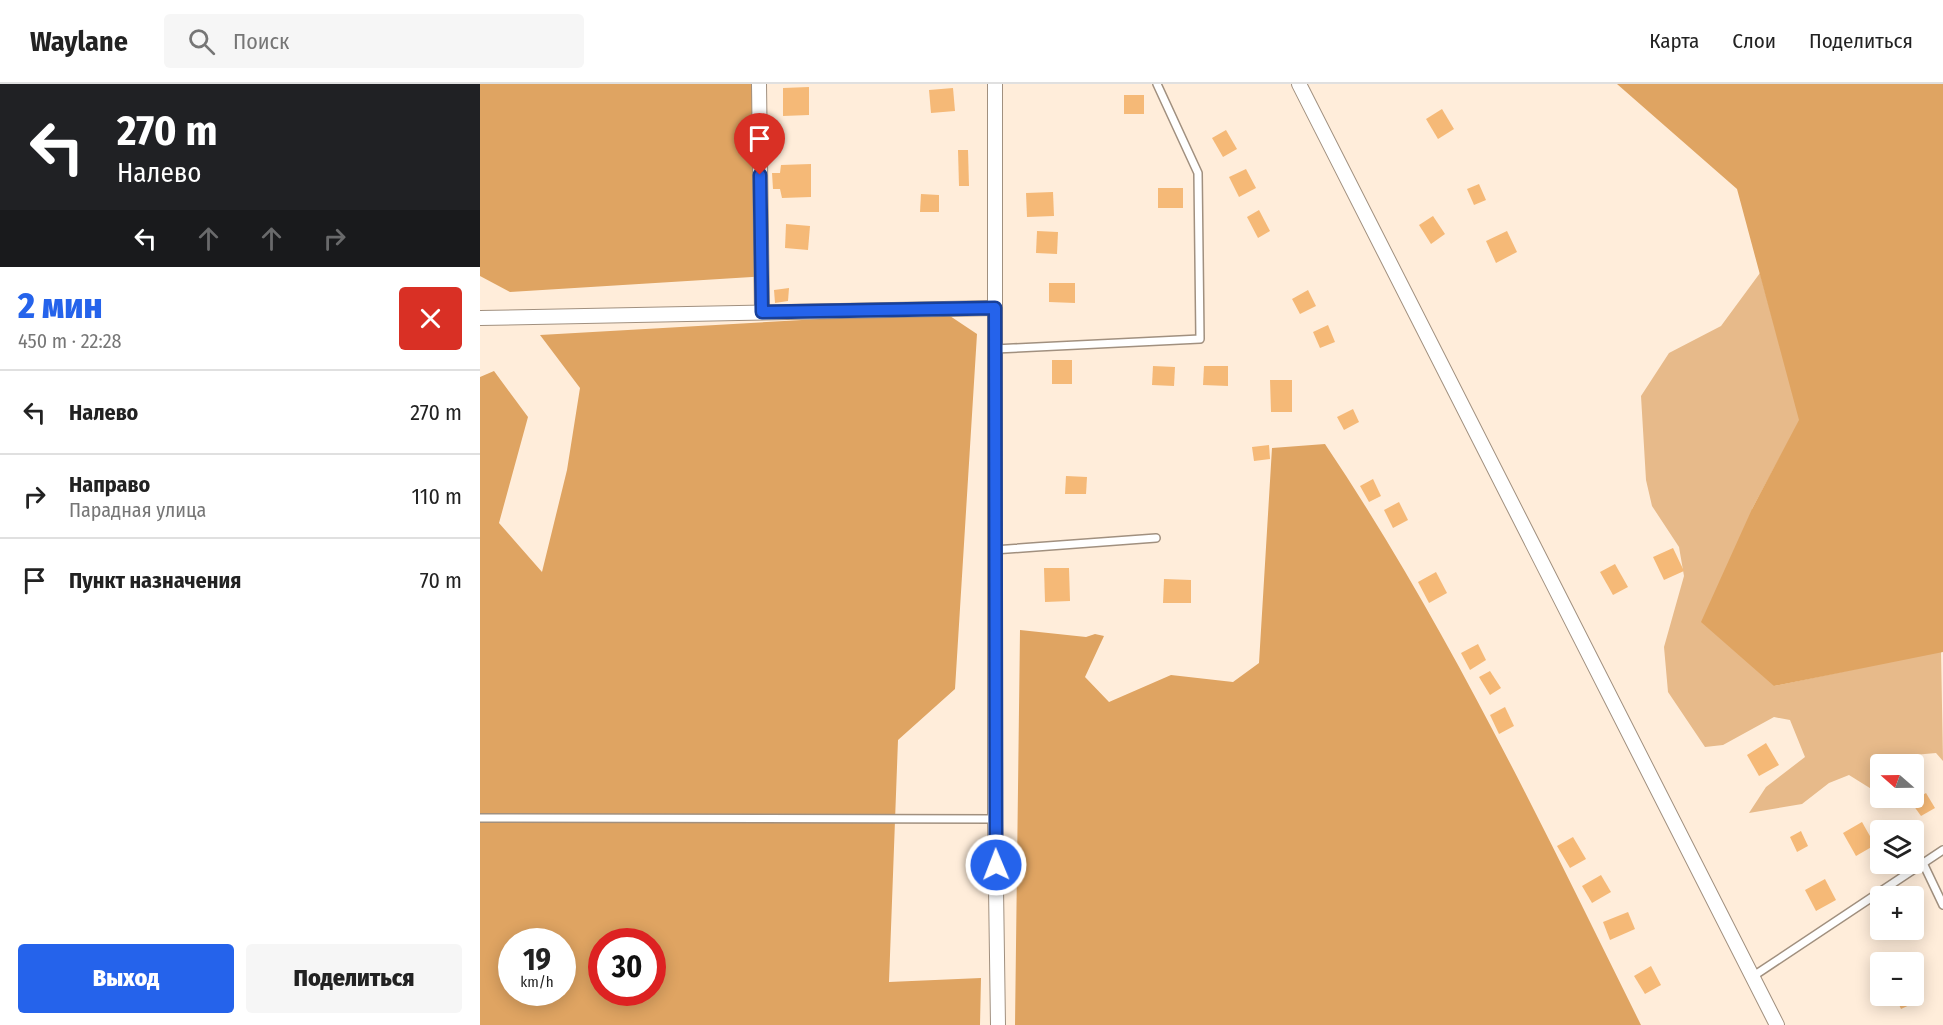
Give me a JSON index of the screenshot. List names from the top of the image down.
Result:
{
  "north": "left",
  "page": {
    "header": "Waylane",
    "search": "Поиск",
    "nav": ["Карта", "Слои", "Поделиться"],
    "turn": ["270 m", "Налево"],
    "heading": ["2 мин", "450 m · 22:28"],
    "list": [
      {
        "name": "Налево",
        "value": "270 m"
      },
      {
        "name": "Направо",
        "note": "Парадная улица",
        "value": "110 m"
      },
      {
        "name": "Пункт назначения",
        "value": "70 m"
      }
    ],
    "map_buttons": ["+", "−"],
    "speed": "19 km/h",
    "limit": "30",
    "buttons": ["Выход", "Поделиться"]
  }
}
